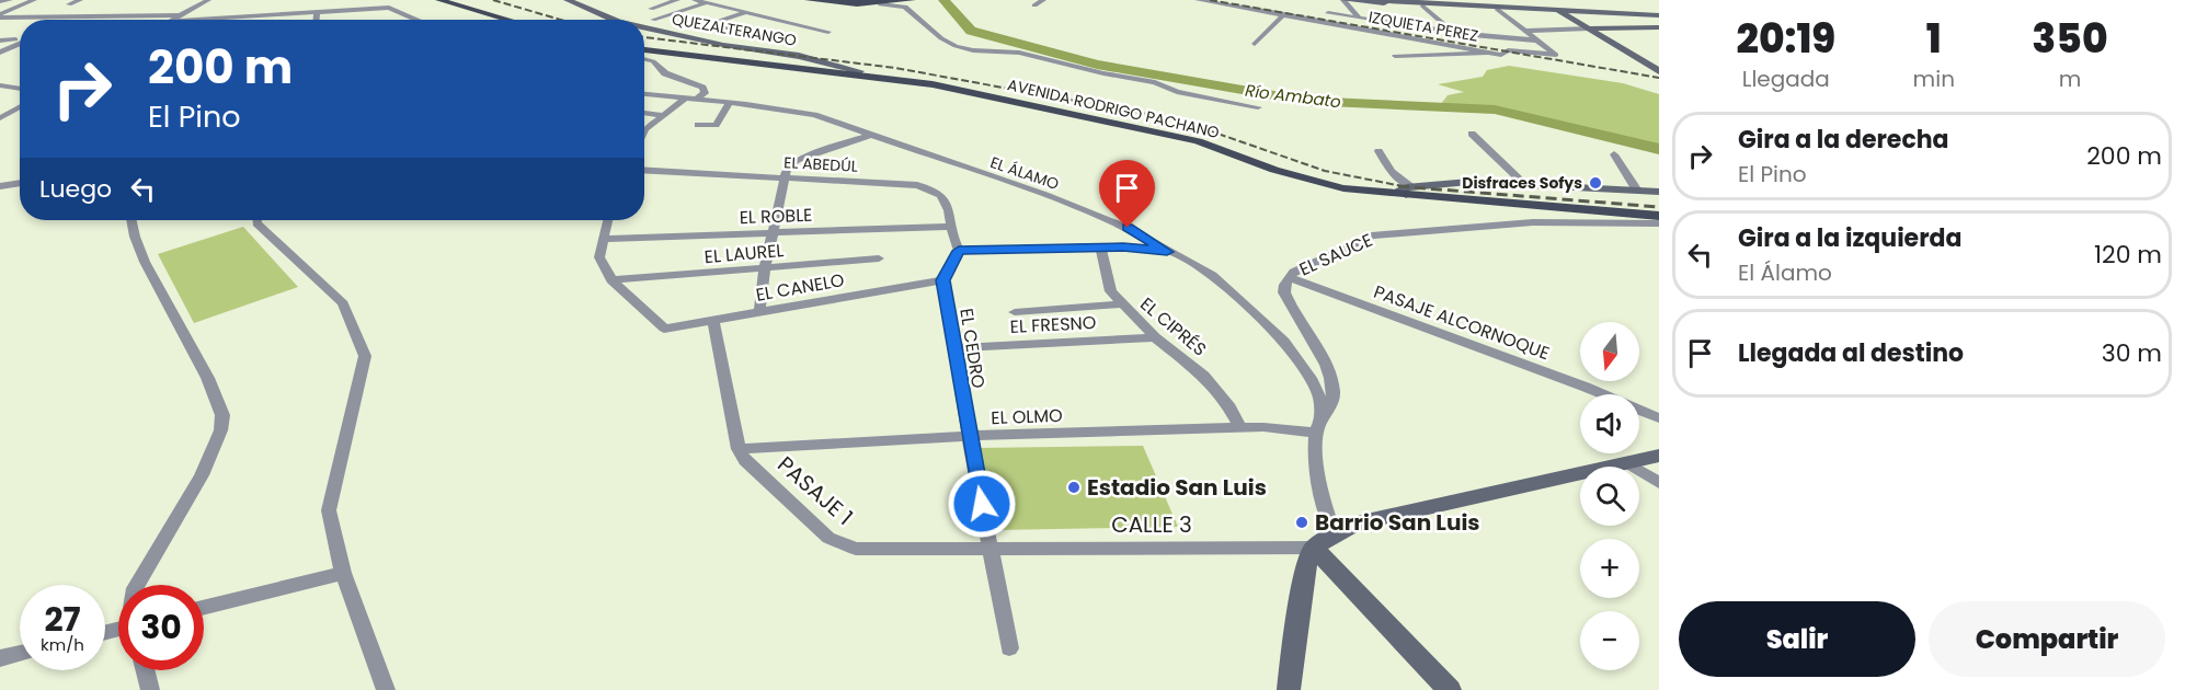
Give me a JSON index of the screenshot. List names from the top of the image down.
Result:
{
  "streets": {
    "main road": ["AVENIDA RODRIGO PACHANO"],
    "street": [
      "IZQUIETA PEREZ",
      "QUEZALTERANGO",
      "EL ABEDÚL",
      "EL ÁLAMO",
      "EL ROBLE",
      "EL LAUREL",
      "EL SAUCE",
      "EL CANELO",
      "PASAJE ALCORNOQUE",
      "EL FRESNO",
      "EL CIPRÉS",
      "EL CEDRO",
      "EL OLMO",
      "PASAJE 1",
      "CALLE 3"
    ]
  },
  "crossings": [
    ["QUEZALTERANGO", "AVENIDA RODRIGO PACHANO"],
    ["EL ABEDÚL", "EL ROBLE"],
    ["EL ÁLAMO", "EL SAUCE"],
    ["EL ÁLAMO", "EL OLMO"],
    ["EL LAUREL", "EL CANELO"],
    ["EL SAUCE", "PASAJE ALCORNOQUE"],
    ["EL SAUCE", "EL OLMO"],
    ["EL CANELO", "EL CEDRO"],
    ["EL FRESNO", "EL CIPRÉS"],
    ["EL FRESNO", "EL CEDRO"],
    ["EL CIPRÉS", "EL OLMO"],
    ["EL CEDRO", "EL OLMO"],
    ["EL CEDRO", "PASAJE 1"],
    ["EL CEDRO", "CALLE 3"],
    ["EL OLMO", "PASAJE 1"],
    ["PASAJE 1", "CALLE 3"]
  ],
  "water": ["Río Ambato"],
  "places": ["Disfraces Sofys", "Estadio San Luis", "Barrio San Luis"],
  "north": "bottom",
  "page": {
    "eta": [
      "20:19",
      "Llegada",
      "1",
      "min",
      "350",
      "m"
    ],
    "turn": ["200 m", "El Pino"],
    "list": [
      {
        "name": "Gira a la derecha",
        "note": "El Pino",
        "value": "200 m"
      },
      {
        "name": "Gira a la izquierda",
        "note": "El Álamo",
        "value": "120 m"
      },
      {
        "name": "Llegada al destino",
        "value": "30 m"
      }
    ],
    "then": "Luego",
    "map_buttons": ["+", "−"],
    "speed": "27 km/h",
    "limit": "30",
    "buttons": ["Salir", "Compartir"]
  }
}
